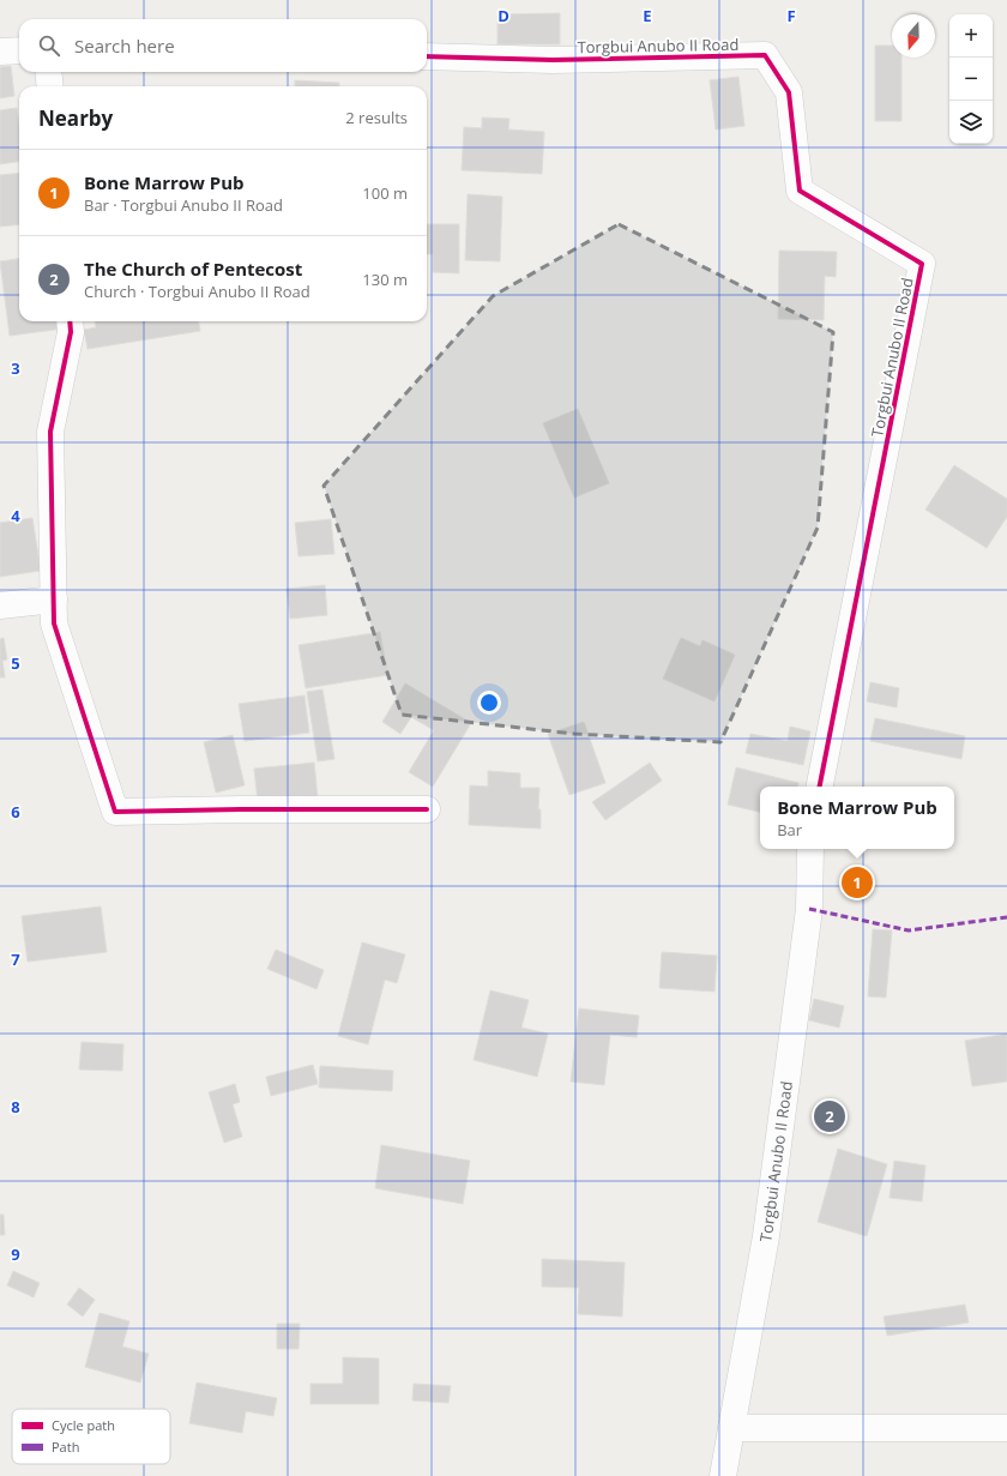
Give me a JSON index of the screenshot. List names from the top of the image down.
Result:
{
  "streets": {
    "street": ["Torgbui Anubo II Road"]
  },
  "legend": ["Cycle path", "Path"],
  "north": "bottom",
  "page": {
    "map_buttons": ["+", "−"],
    "search": "Search here",
    "heading": ["Nearby", "2 results"],
    "list": [
      {
        "mark": "1",
        "name": "Bone Marrow Pub",
        "note": "Bar · Torgbui Anubo II Road",
        "value": "100 m"
      },
      {
        "mark": "2",
        "name": "The Church of Pentecost",
        "note": "Church · Torgbui Anubo II Road",
        "value": "130 m"
      }
    ],
    "popup": ["Bone Marrow Pub", "Bar"],
    "pins": ["1", "2"]
  },
  "grid": {
    "columns": ["D", "E", "F"],
    "rows": [
      "3",
      "4",
      "5",
      "6",
      "7",
      "8",
      "9"
    ]
  }
}
